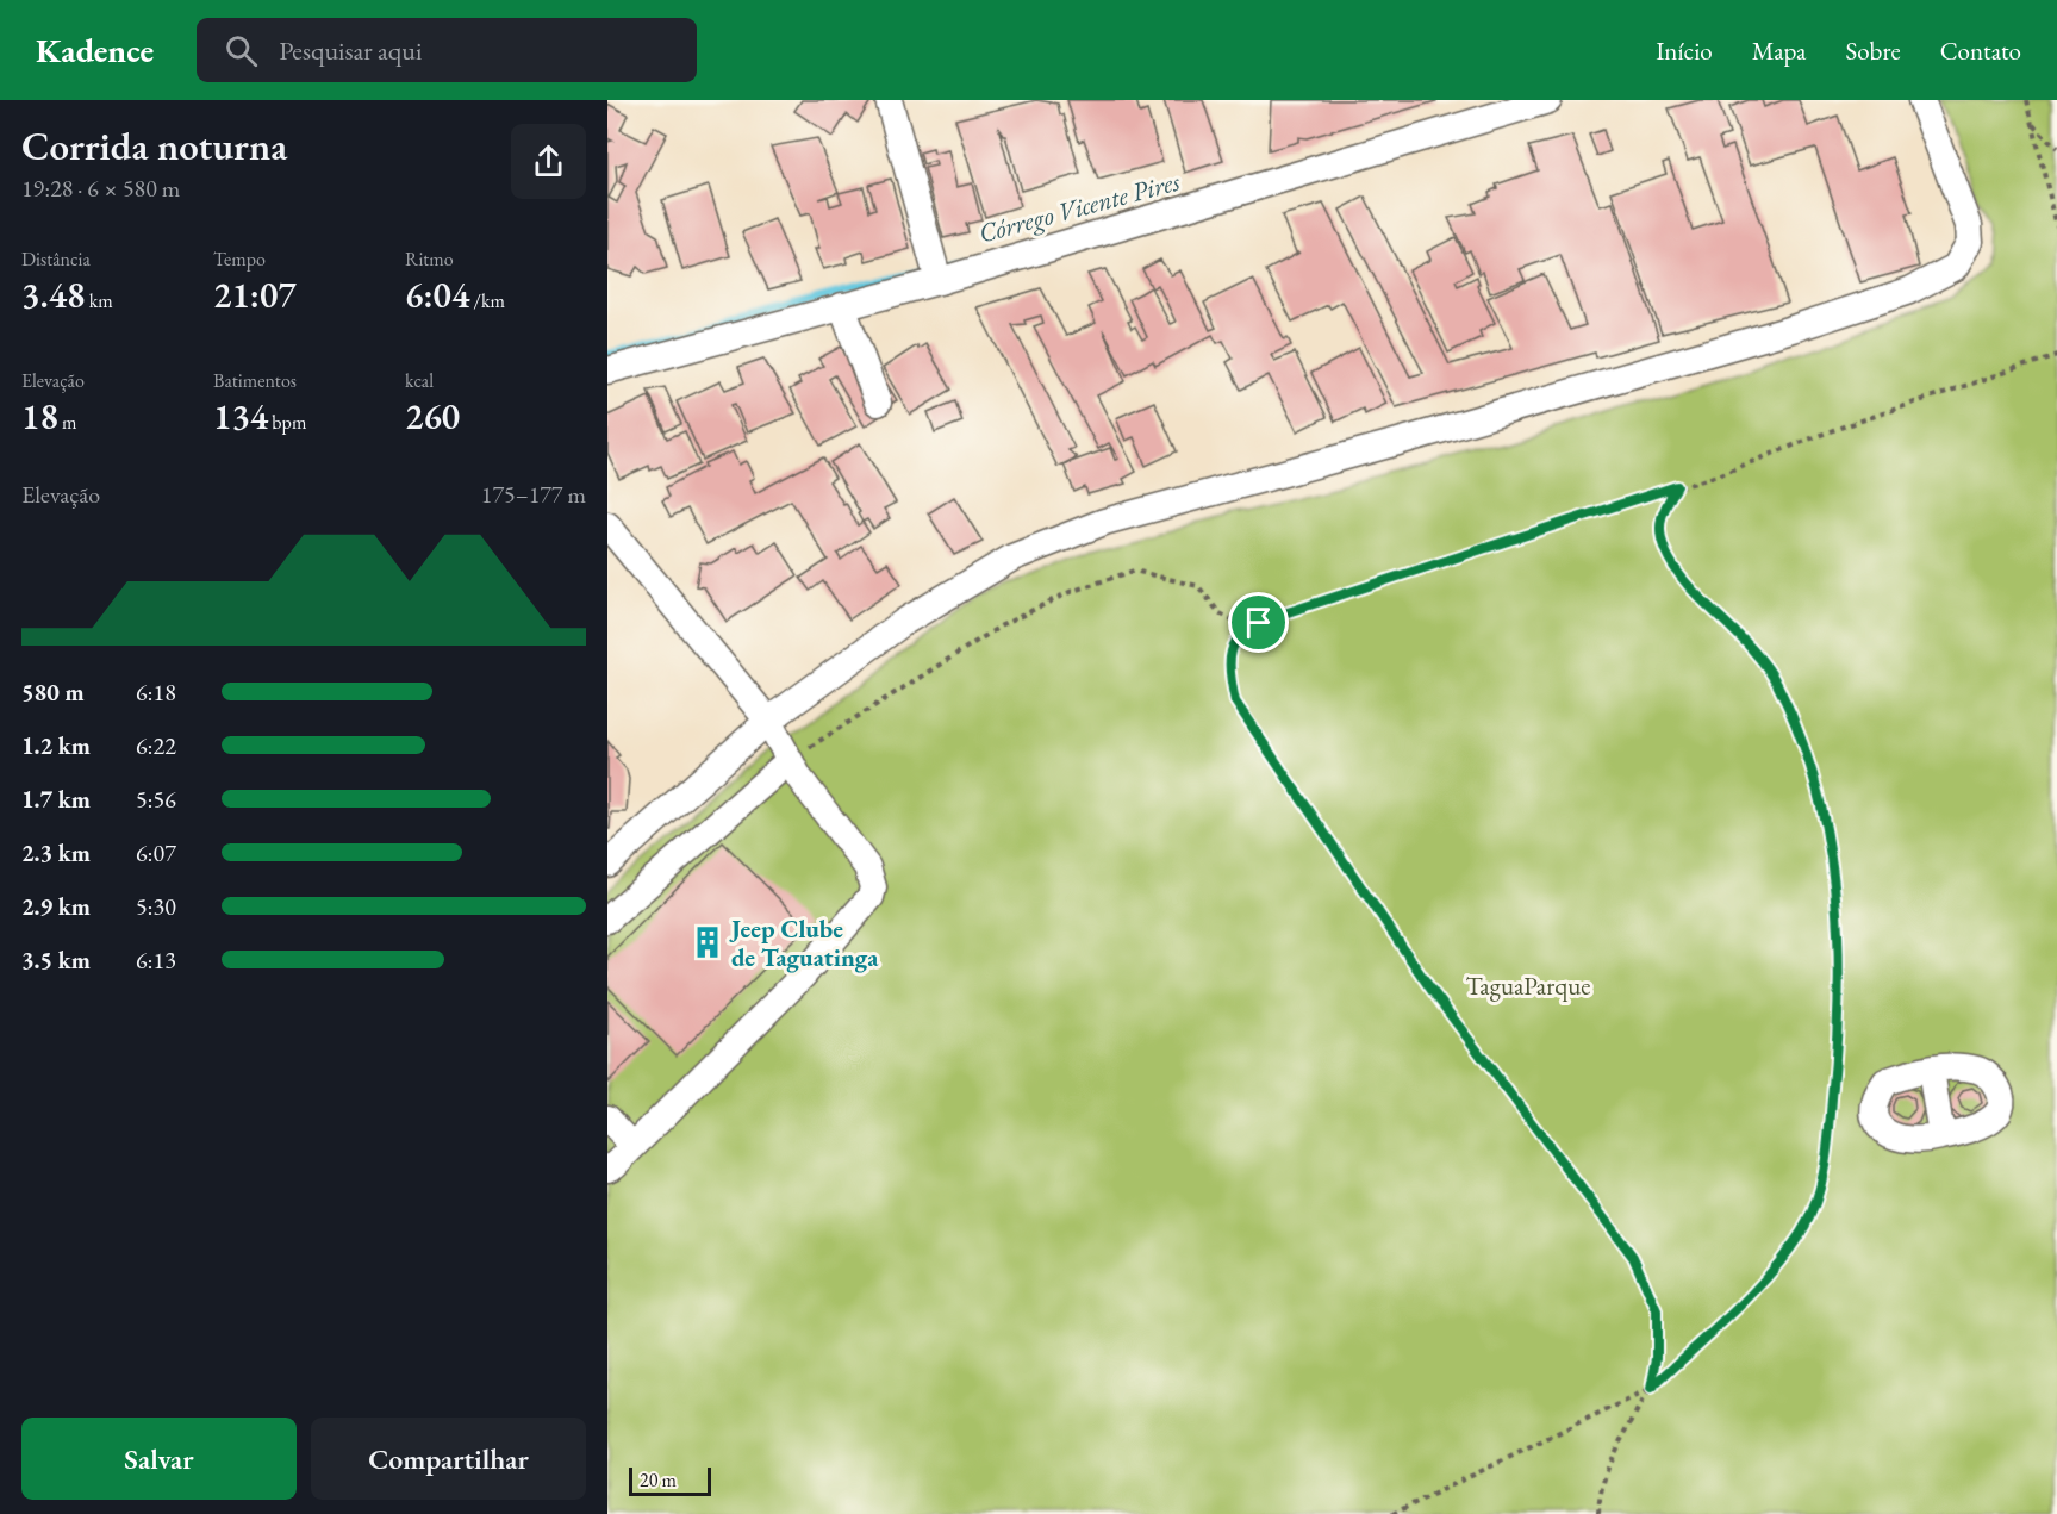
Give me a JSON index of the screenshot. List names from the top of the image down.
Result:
{
  "water": ["Córrego Vicente Pires"],
  "parks": ["TaguaParque"],
  "places": {
    "building": ["Jeep Clube de Taguatinga"]
  },
  "scale_bar": "20 m",
  "page": {
    "header": "Kadence",
    "search": "Pesquisar aqui",
    "nav": [
      "Início",
      "Mapa",
      "Sobre",
      "Contato"
    ],
    "heading": ["Corrida noturna", "19:28 · 6 × 580 m"],
    "stats": [
      ["Distância", "3.48 km"],
      ["Tempo", "21:07"],
      ["Ritmo", "6:04 /km"],
      ["Elevação", "18 m"],
      ["Batimentos", "134 bpm"],
      ["kcal", "260"]
    ],
    "chart": ["Elevação", "175–177 m"],
    "list": [
      {
        "name": "580 m",
        "note": "6:18"
      },
      {
        "name": "1.2 km",
        "note": "6:22"
      },
      {
        "name": "1.7 km",
        "note": "5:56"
      },
      {
        "name": "2.3 km",
        "note": "6:07"
      },
      {
        "name": "2.9 km",
        "note": "5:30"
      },
      {
        "name": "3.5 km",
        "note": "6:13"
      }
    ],
    "buttons": ["Salvar", "Compartilhar"],
    "scale": "20 m"
  }
}
